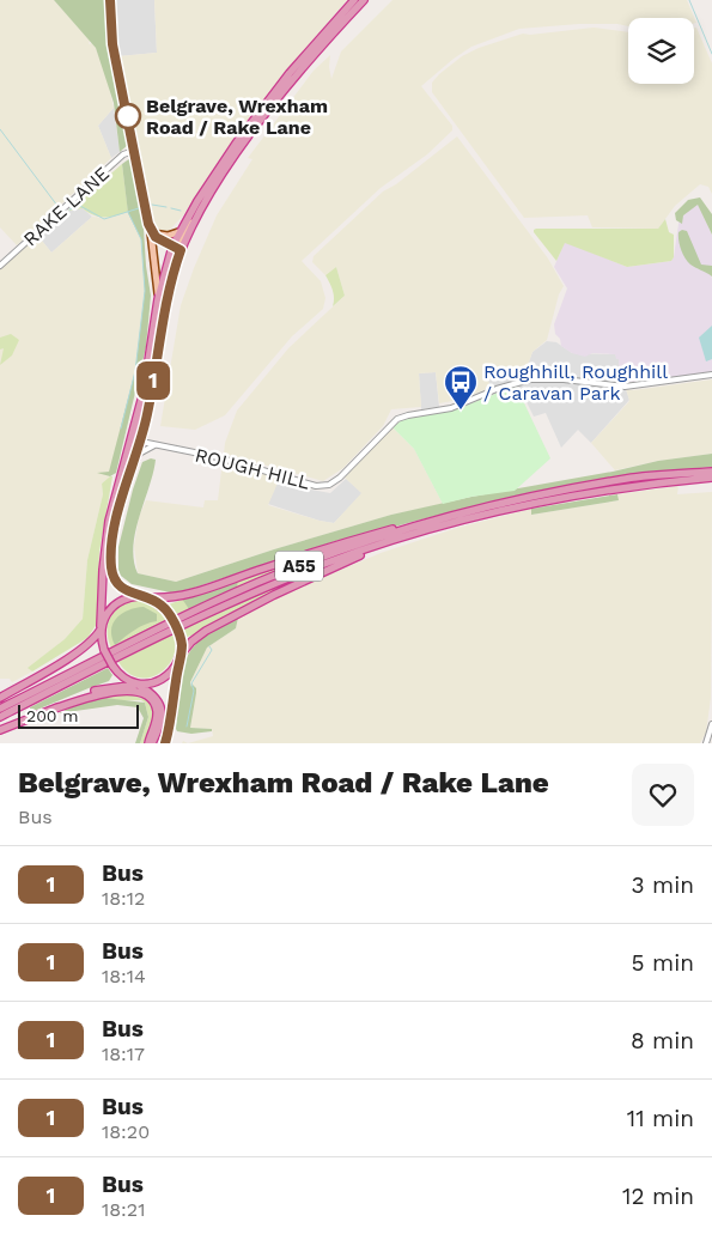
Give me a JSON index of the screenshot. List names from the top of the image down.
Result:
{
  "streets": {
    "highway": ["A55"],
    "street": ["RAKE LANE", "ROUGH HILL"]
  },
  "places": {
    "other": ["Belgrave, Wrexham Road / Rake Lane"],
    "bus stop": ["Roughhill, Roughhill / Caravan Park"]
  },
  "lines": ["bus line 1"],
  "scale_bar": "200 m",
  "page": {
    "on_map": "1",
    "scale": "200 m",
    "heading": ["Belgrave, Wrexham Road / Rake Lane", "Bus"],
    "list": [
      {
        "mark": "1",
        "name": "Bus",
        "note": "18:12",
        "value": "3 min"
      },
      {
        "mark": "1",
        "name": "Bus",
        "note": "18:14",
        "value": "5 min"
      },
      {
        "mark": "1",
        "name": "Bus",
        "note": "18:17",
        "value": "8 min"
      },
      {
        "mark": "1",
        "name": "Bus",
        "note": "18:20",
        "value": "11 min"
      },
      {
        "mark": "1",
        "name": "Bus",
        "note": "18:21",
        "value": "12 min"
      }
    ]
  }
}
